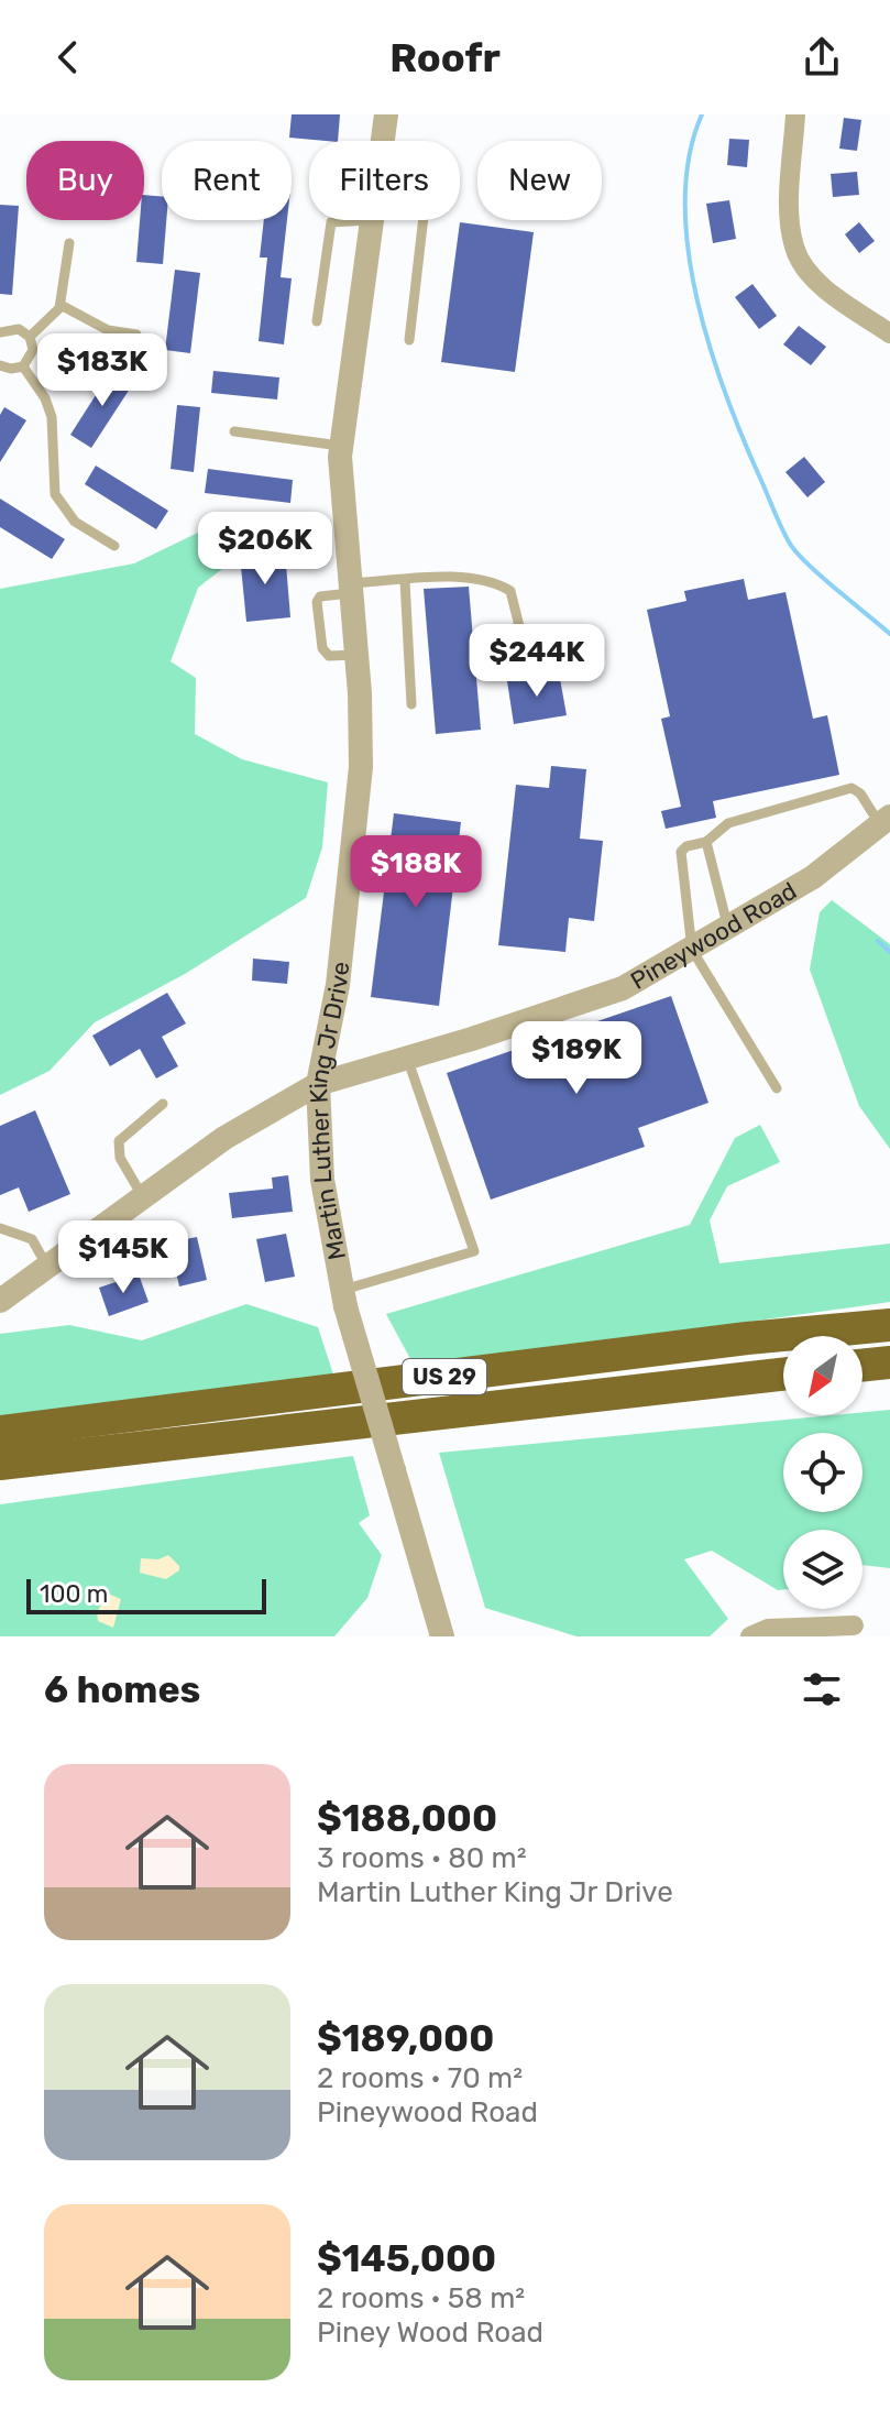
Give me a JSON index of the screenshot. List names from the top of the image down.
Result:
{
  "streets": {
    "highway": ["US 29"],
    "street": ["Pineywood Road", "Martin Luther King Jr Drive"]
  },
  "crossings": [
    ["Pineywood Road", "Martin Luther King Jr Drive"]
  ],
  "scale_bar": "100 m",
  "north": "bottom left",
  "page": {
    "header": "Roofr",
    "chip": [
      "Buy",
      "Rent",
      "Filters",
      "New"
    ],
    "price": [
      "$183K",
      "$206K",
      "$244K",
      "$188K",
      "$189K",
      "$145K"
    ],
    "scale": "100 m",
    "heading": "6 homes",
    "list": [
      {
        "name": "$188,000",
        "note": "3 rooms · 80 m² · Martin Luther King Jr Drive"
      },
      {
        "name": "$189,000",
        "note": "2 rooms · 70 m² · Pineywood Road"
      },
      {
        "name": "$145,000",
        "note": "2 rooms · 58 m² · Piney Wood Road"
      }
    ]
  }
}
